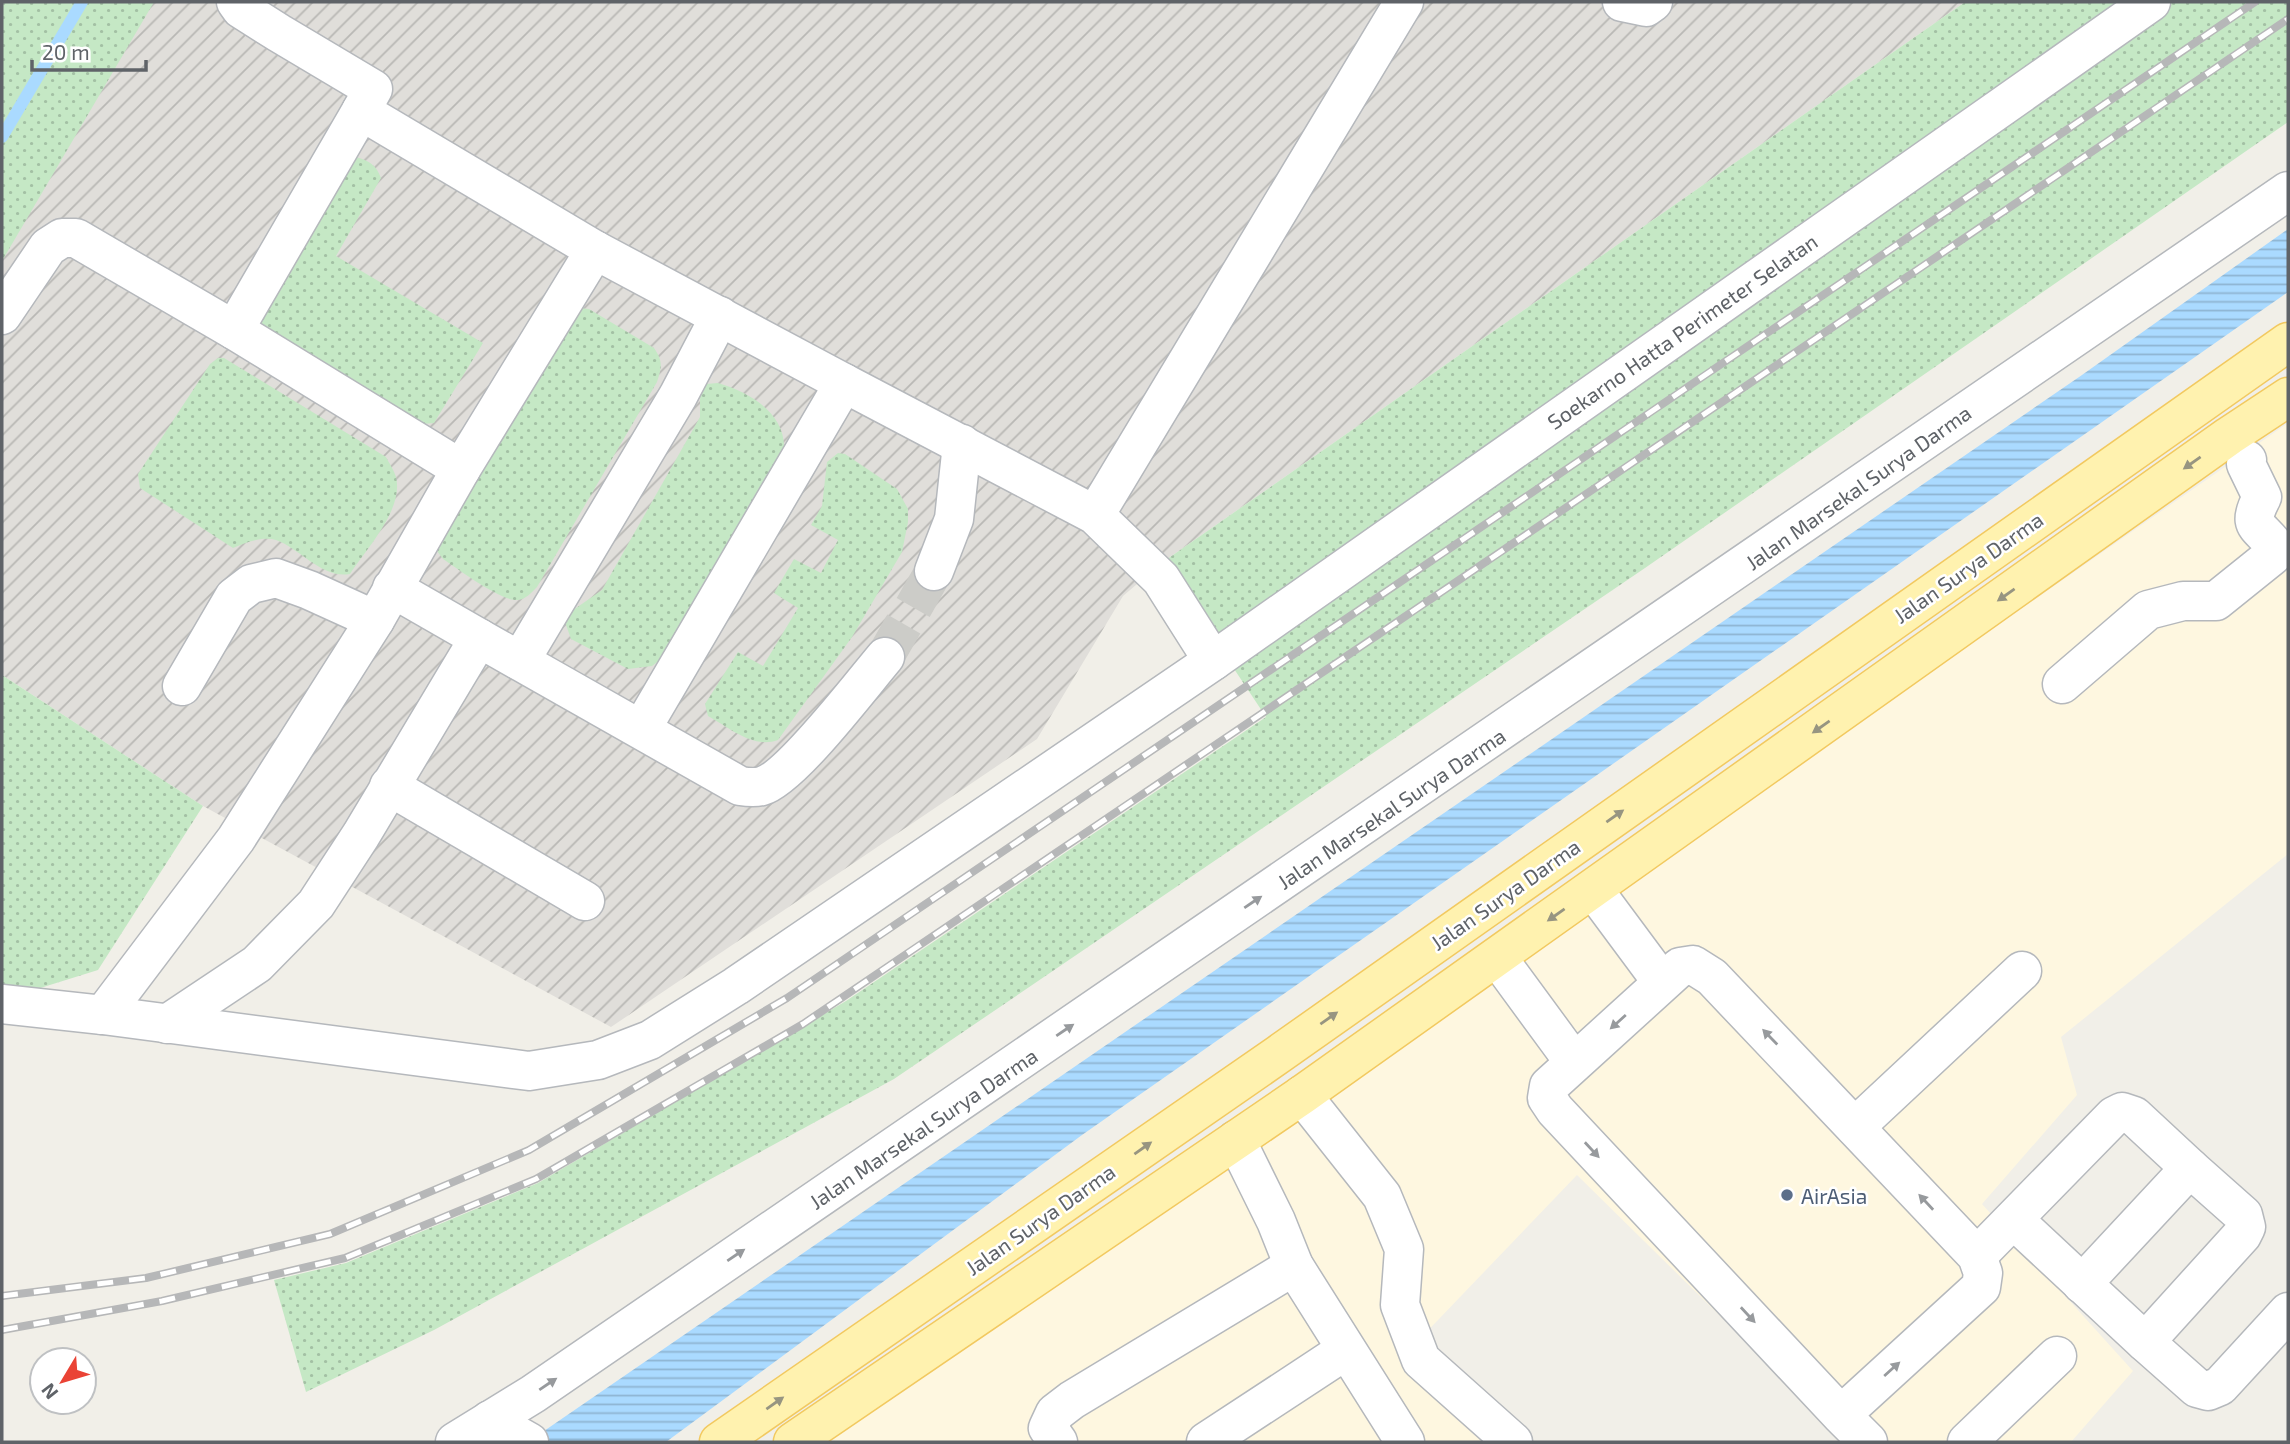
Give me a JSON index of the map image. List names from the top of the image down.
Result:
{
  "streets": {
    "main road": ["Jalan Surya Darma"],
    "street": ["Soekarno Hatta Perimeter Selatan", "Jalan Marsekal Surya Darma"]
  },
  "one_way": ["Jalan Marsekal Surya Darma"],
  "places": ["AirAsia"],
  "scale_bar": "20 m",
  "north": "bottom left"
}
